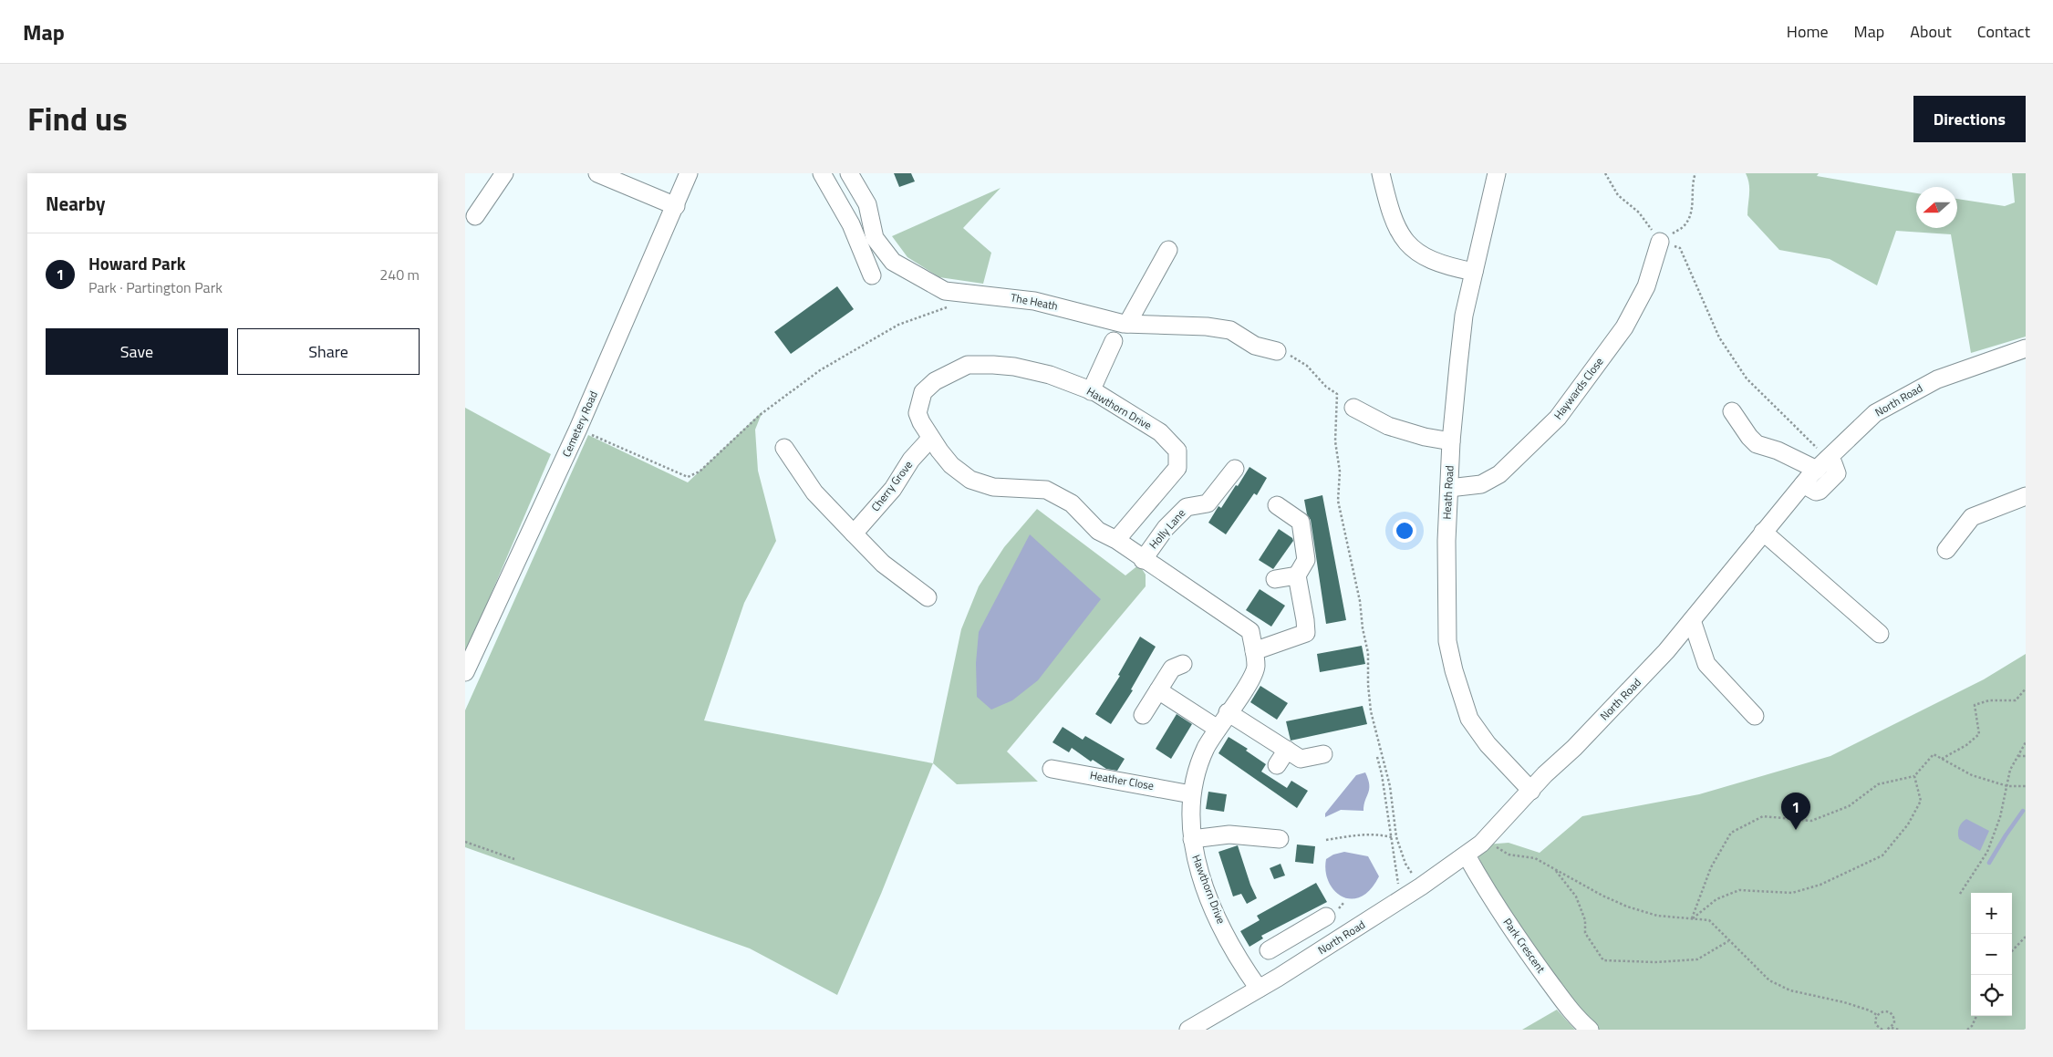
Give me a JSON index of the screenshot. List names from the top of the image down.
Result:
{
  "streets": {
    "street": [
      "The Heath",
      "Haywards Close",
      "North Road",
      "Hawthorn Drive",
      "Cemetery Road",
      "Cherry Grove",
      "Heath Road",
      "Holly Lane",
      "Heather Close",
      "Park Crescent"
    ]
  },
  "crossings": [
    ["Haywards Close", "Heath Road"],
    ["North Road", "Hawthorn Drive"],
    ["North Road", "Heath Road"],
    ["North Road", "Park Crescent"],
    ["Hawthorn Drive", "Cherry Grove"],
    ["Hawthorn Drive", "Holly Lane"],
    ["Hawthorn Drive", "Heather Close"]
  ],
  "north": "left",
  "page": {
    "header": "Map",
    "nav": [
      "Home",
      "Map",
      "About",
      "Contact"
    ],
    "title": "Find us",
    "buttons": [
      "Directions",
      ["Save", "Share"]
    ],
    "heading": "Nearby",
    "list": [
      {
        "mark": "1",
        "name": "Howard Park",
        "note": "Park · Partington Park",
        "value": "240 m"
      }
    ],
    "pins": "1",
    "map_buttons": ["+", "−"]
  }
}
